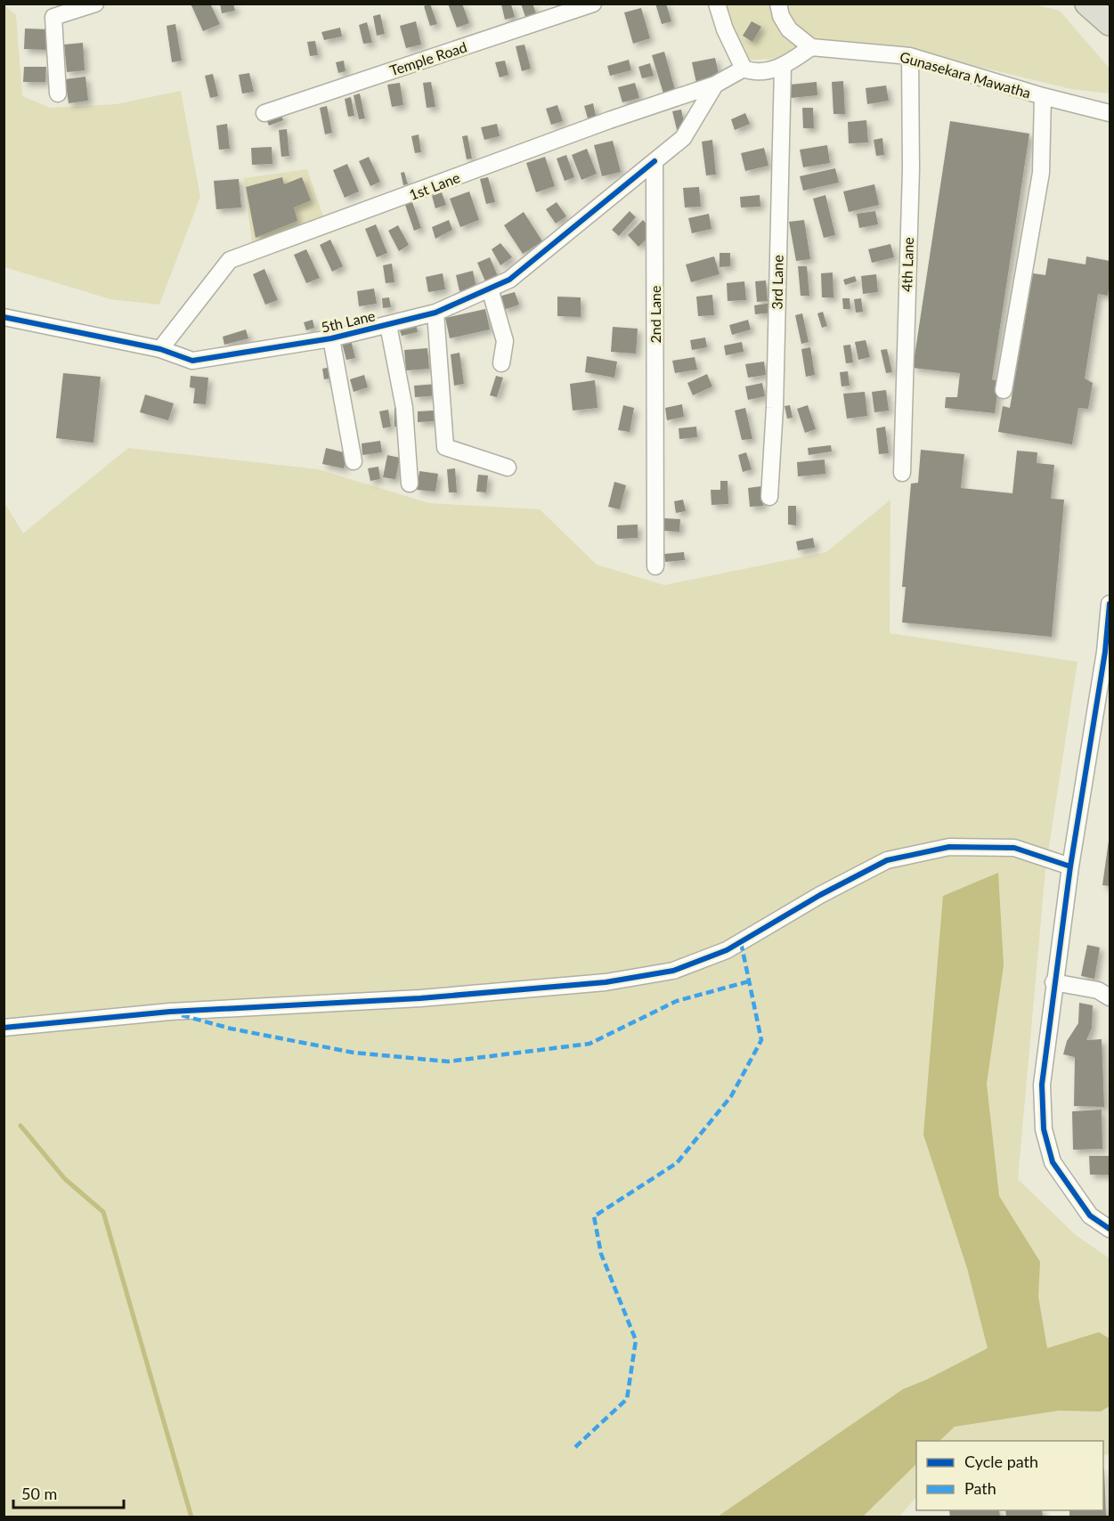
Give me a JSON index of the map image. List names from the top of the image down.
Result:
{
  "streets": {
    "street": [
      "Temple Road",
      "Gunasekara Mawatha",
      "1st Lane",
      "4th Lane",
      "3rd Lane",
      "2nd Lane",
      "5th Lane"
    ]
  },
  "crossings": [
    ["Gunasekara Mawatha", "4th Lane"],
    ["1st Lane", "5th Lane"],
    ["2nd Lane", "5th Lane"]
  ],
  "legend": ["Cycle path", "Path"],
  "scale_bar": "50 m"
}
